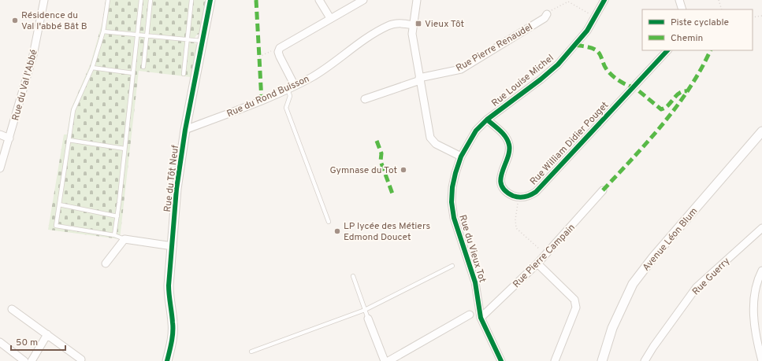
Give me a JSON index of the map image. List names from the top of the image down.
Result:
{
  "streets": {
    "street": [
      "Rue Pierre Renaudel",
      "Rue Louise Michel",
      "Rue du Val l'Abbé",
      "Rue du Rond Buisson",
      "Rue William Didier Pouget",
      "Rue du Tôt Neuf",
      "Avenue Léon Blum",
      "Rue du Vieux Tot",
      "Rue Pierre Campain",
      "Rue Guerry"
    ]
  },
  "crossings": [
    ["Rue Louise Michel", "Rue du Vieux Tot"],
    ["Rue du Rond Buisson", "Rue du Tôt Neuf"],
    ["Rue du Vieux Tot", "Rue Pierre Campain"]
  ],
  "places": {
    "other": ["Résidence du Val l'abbé Bât B", "Gymnase du Tot", "LP lycée des Métiers Edmond Doucet"],
    "transit": ["Vieux Tôt"]
  },
  "legend": ["Piste cyclable", "Chemin"],
  "scale_bar": "50 m"
}
